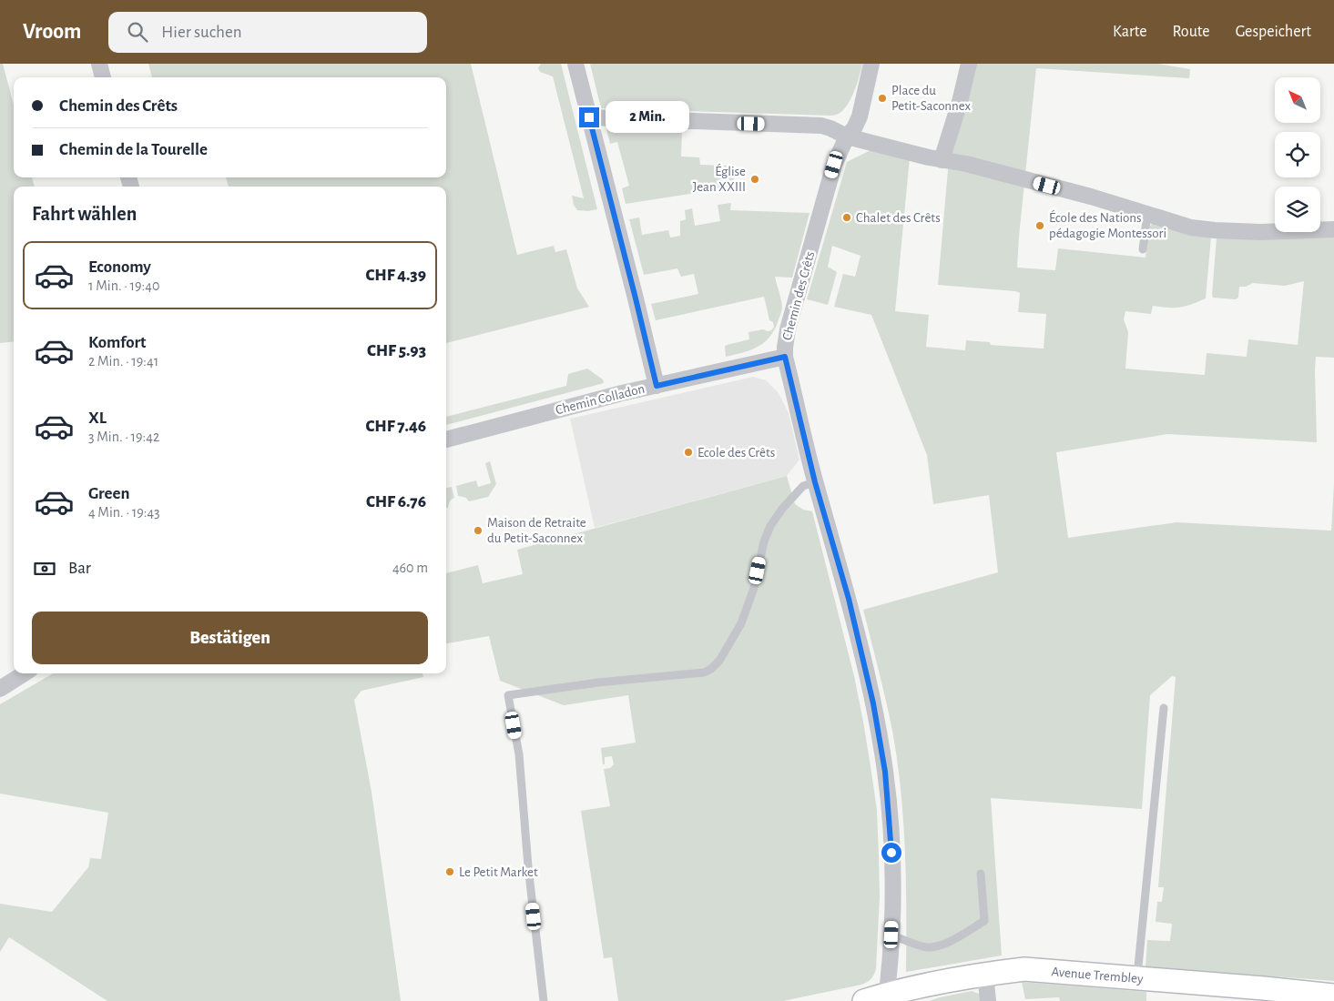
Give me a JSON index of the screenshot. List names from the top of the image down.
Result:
{
  "streets": {
    "street": ["Chemin des Crêts", "Chemin Colladon", "Avenue Trembley"]
  },
  "crossings": [
    ["Chemin des Crêts", "Chemin Colladon"],
    ["Chemin des Crêts", "Avenue Trembley"]
  ],
  "places": [
    "Place du Petit-Saconnex",
    "Église Jean XXIII",
    "Chalet des Crêts",
    "École des Nations pédagogie Montessori",
    "Ecole des Crêts",
    "Maison de Retraite du Petit-Saconnex",
    "Le Petit Market"
  ],
  "north": "top left",
  "page": {
    "header": "Vroom",
    "search": "Hier suchen",
    "nav": ["Karte", "Route", "Gespeichert"],
    "banner": ["Chemin des Crêts", "Chemin de la Tourelle"],
    "bubble": "2 Min.",
    "heading": "Fahrt wählen",
    "list": [
      {
        "name": "Economy",
        "note": "1 Min. · 19:40",
        "value": "CHF 4.39"
      },
      {
        "name": "Komfort",
        "note": "2 Min. · 19:41",
        "value": "CHF 5.93"
      },
      {
        "name": "XL",
        "note": "3 Min. · 19:42",
        "value": "CHF 7.46"
      },
      {
        "name": "Green",
        "note": "4 Min. · 19:43",
        "value": "CHF 6.76"
      }
    ],
    "pay": ["Bar", "460 m"],
    "buttons": "Bestätigen"
  }
}
